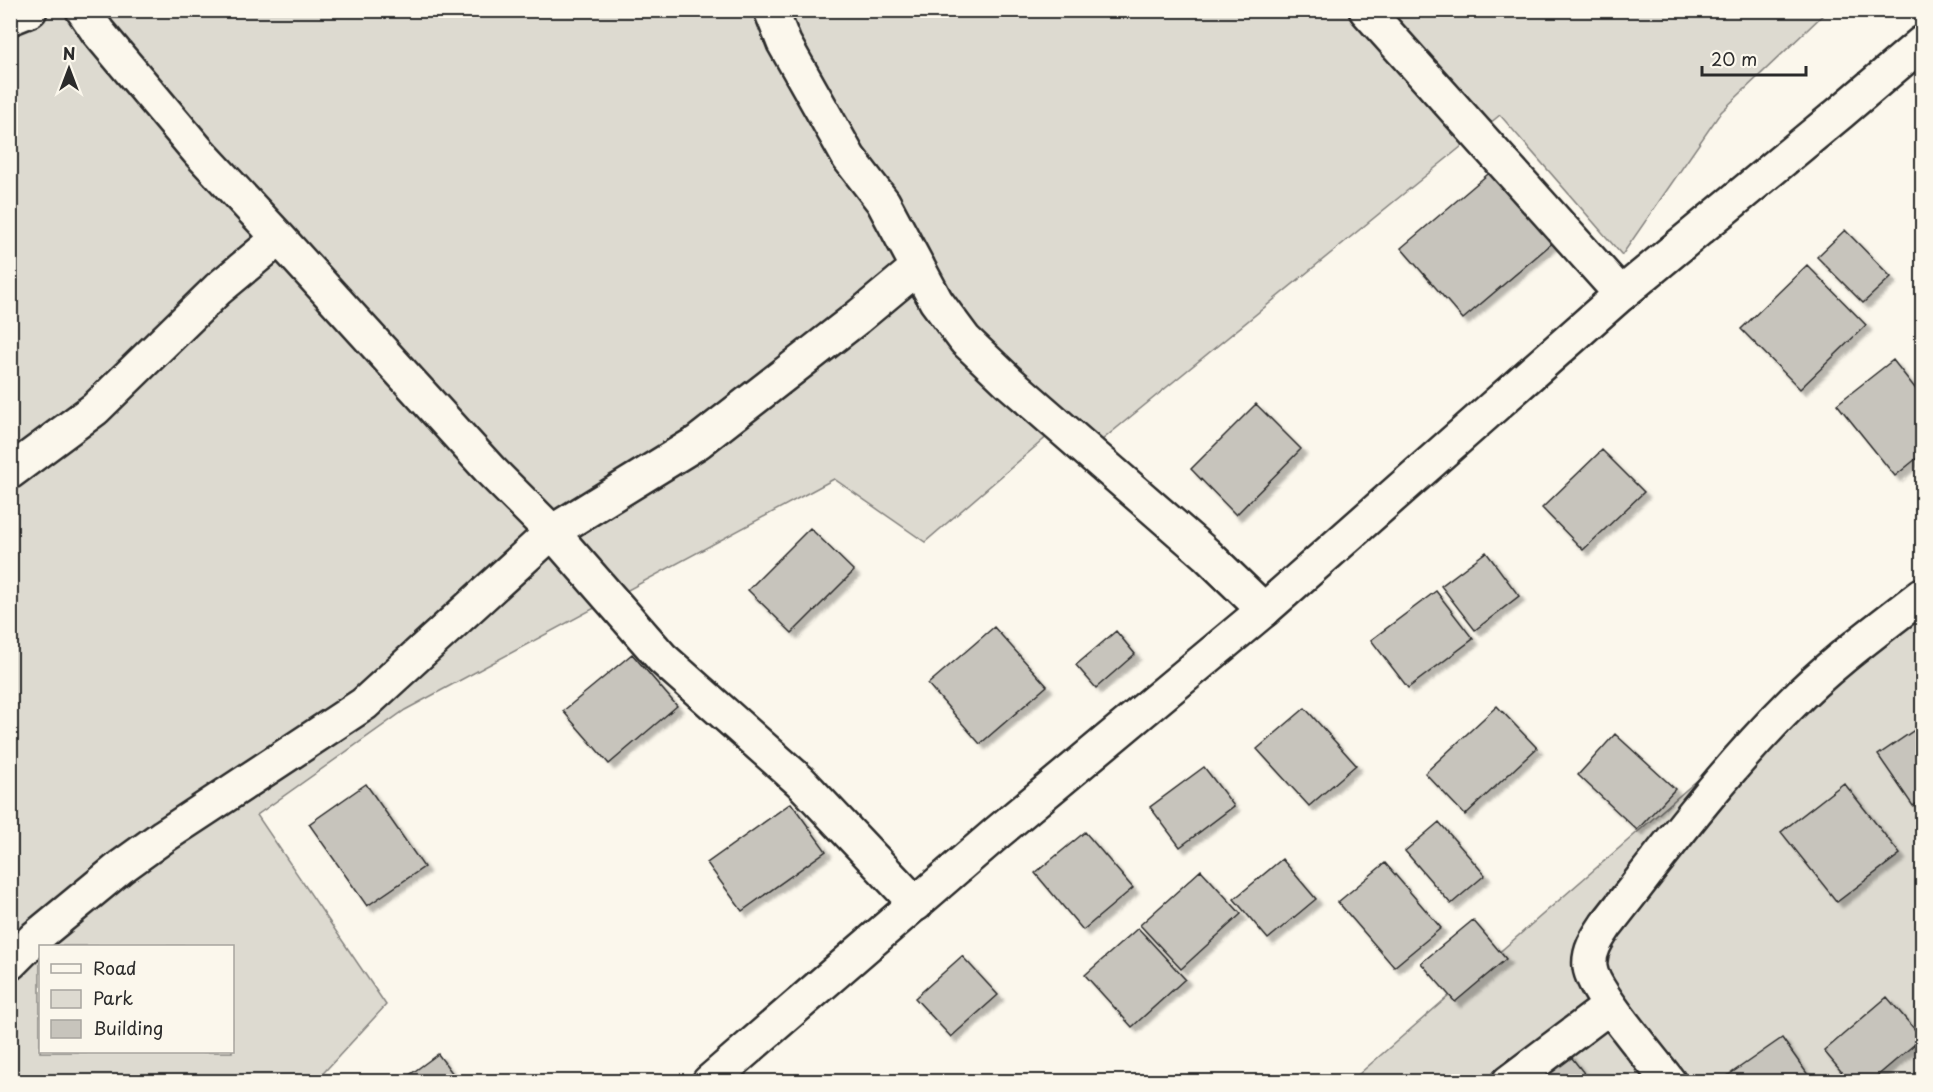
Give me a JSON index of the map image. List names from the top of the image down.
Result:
{
  "legend": ["Road", "Park", "Building"],
  "scale_bar": "20 m",
  "north": "top"
}
